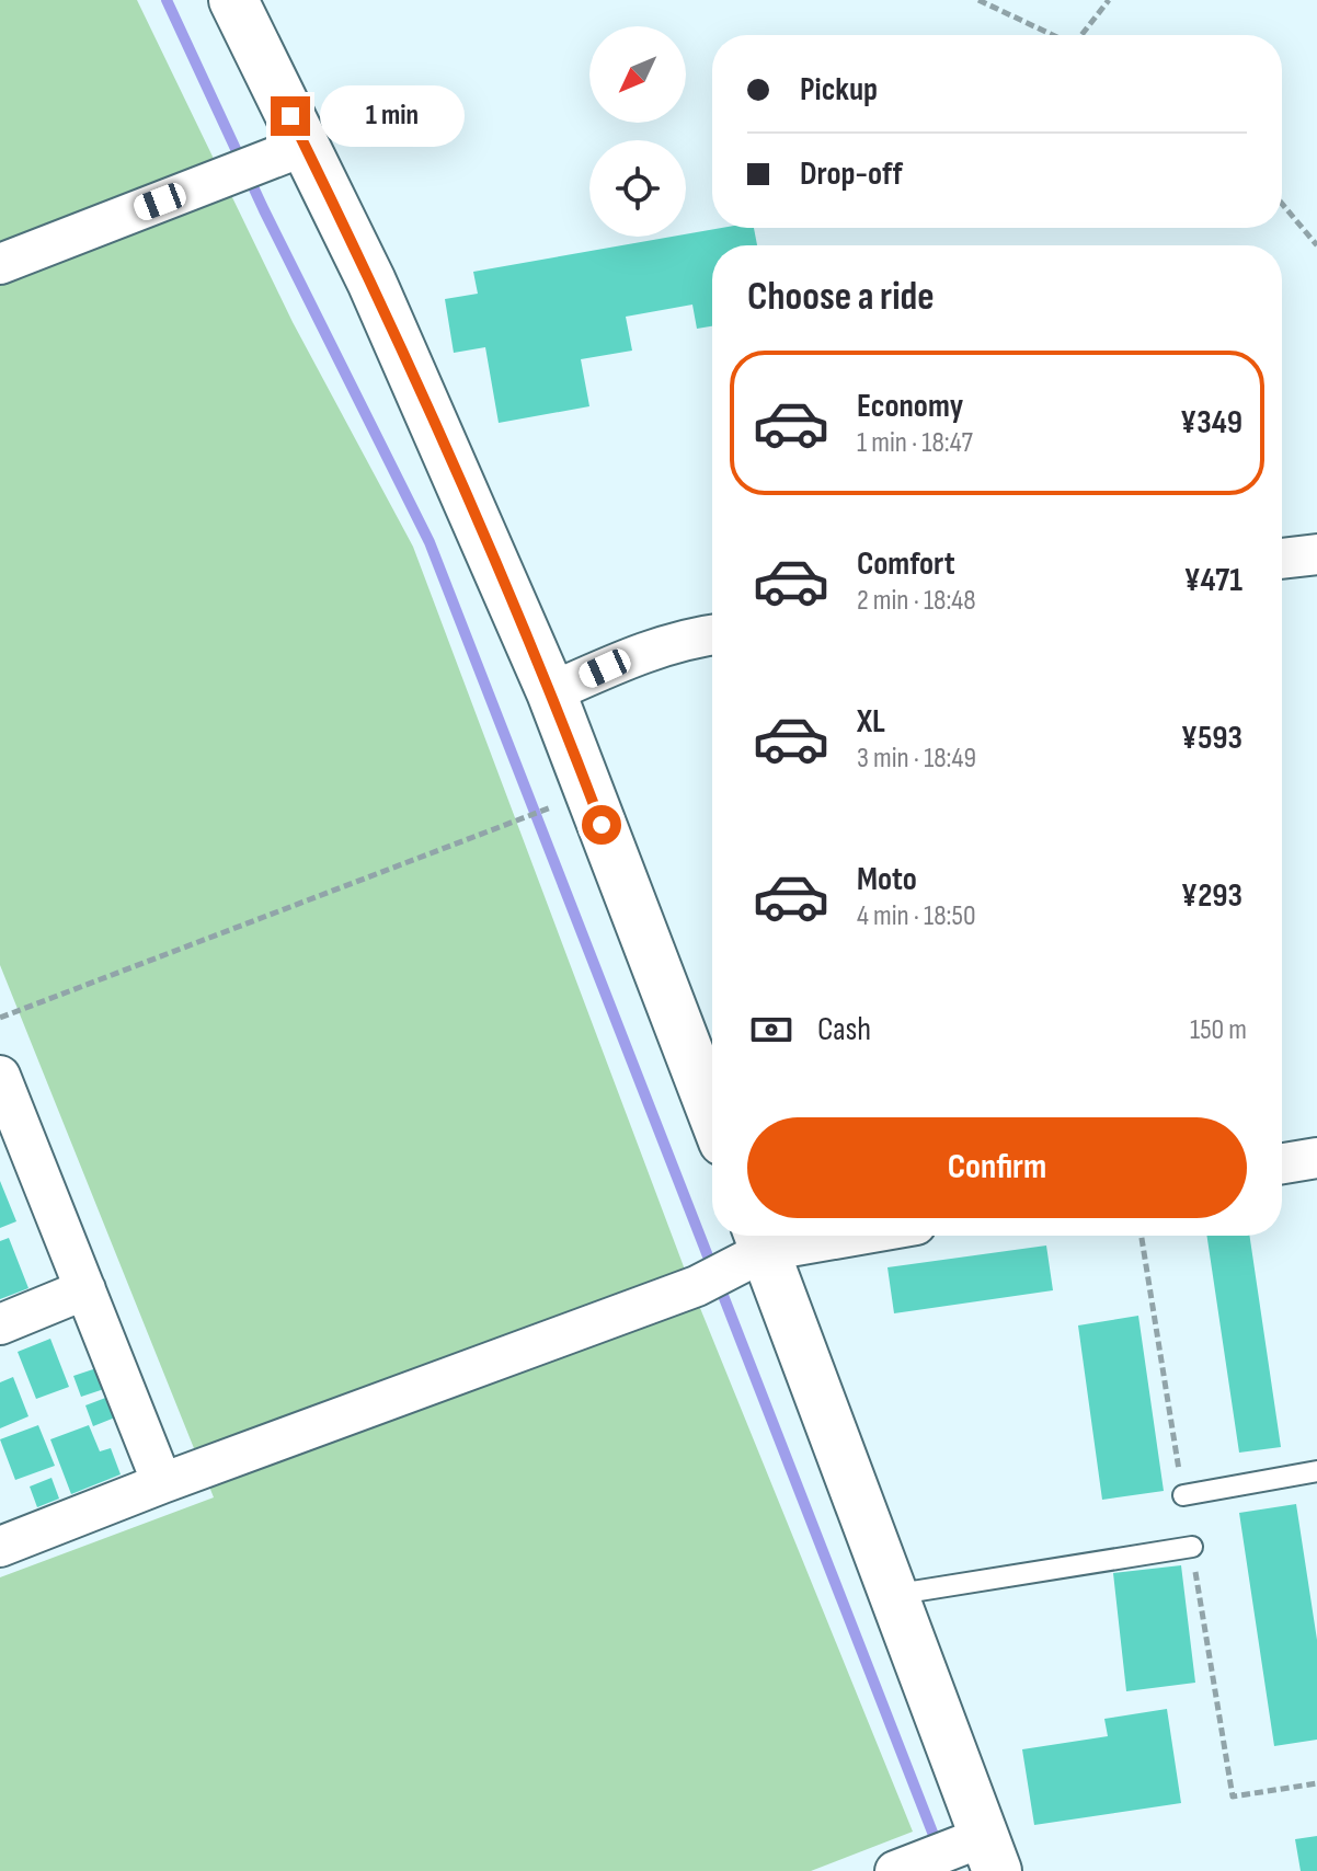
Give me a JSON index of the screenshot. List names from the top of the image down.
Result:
{
  "north": "bottom left",
  "page": {
    "banner": ["Pickup", "Drop-off"],
    "bubble": "1 min",
    "heading": "Choose a ride",
    "list": [
      {
        "name": "Economy",
        "note": "1 min · 18:47",
        "value": "¥349"
      },
      {
        "name": "Comfort",
        "note": "2 min · 18:48",
        "value": "¥471"
      },
      {
        "name": "XL",
        "note": "3 min · 18:49",
        "value": "¥593"
      },
      {
        "name": "Moto",
        "note": "4 min · 18:50",
        "value": "¥293"
      }
    ],
    "pay": ["Cash", "150 m"],
    "buttons": "Confirm"
  }
}
